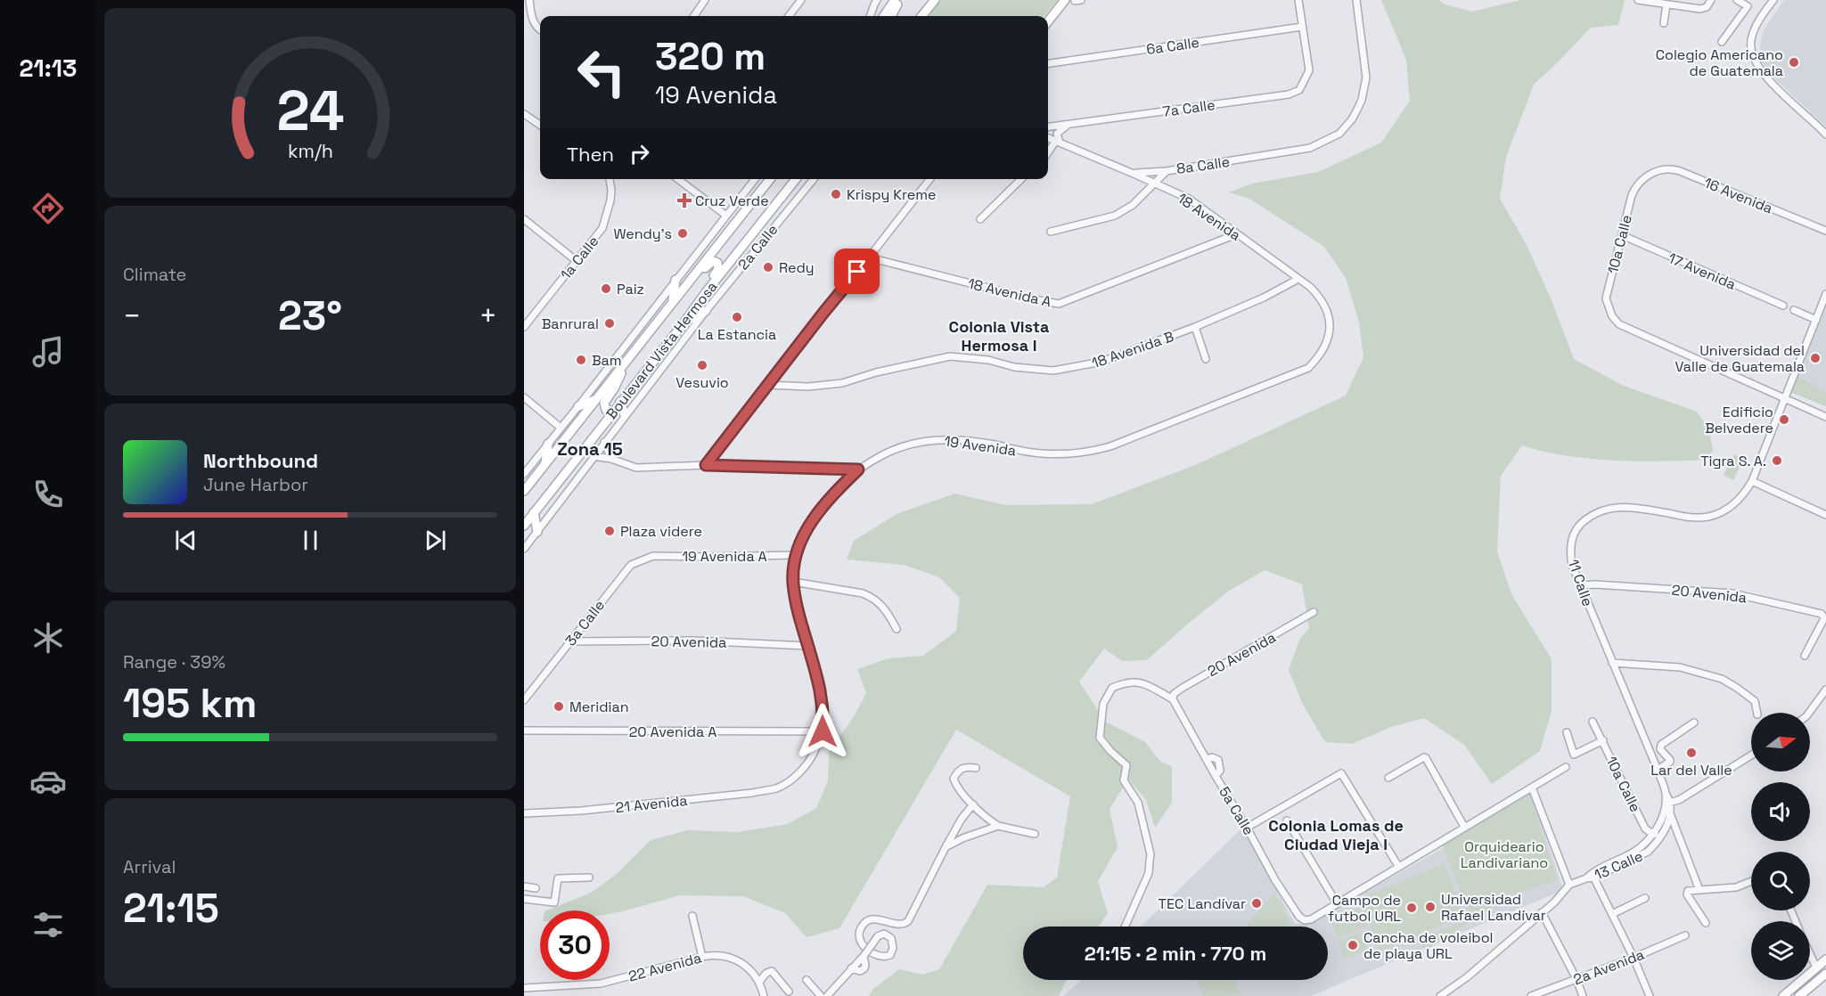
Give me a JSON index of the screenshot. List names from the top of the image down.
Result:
{
  "streets": {
    "main road": ["Boulevard Vista Hermosa"],
    "street": [
      "6a Calle",
      "7a Calle",
      "8a Calle",
      "16 Avenida",
      "18 Avenida",
      "10a Calle",
      "2a Calle",
      "1a Calle",
      "17 Avenida",
      "18 Avenida A",
      "18 Avenida B",
      "19 Avenida",
      "19 Avenida A",
      "11 Calle",
      "20 Avenida",
      "3a Calle",
      "20 Avenida A",
      "21 Avenida",
      "5a Calle",
      "13 Calle",
      "22 Avenida",
      "2a Avenida"
    ]
  },
  "crossings": [
    ["6a Calle", "7a Calle"],
    ["8a Calle", "18 Avenida"],
    ["16 Avenida", "10a Calle"],
    ["18 Avenida", "18 Avenida A"],
    ["18 Avenida", "18 Avenida B"],
    ["18 Avenida", "19 Avenida"],
    ["10a Calle", "17 Avenida"],
    ["10a Calle", "11 Calle"],
    ["10a Calle", "13 Calle"],
    ["19 Avenida", "19 Avenida A"],
    ["19 Avenida", "20 Avenida"],
    ["19 Avenida", "20 Avenida A"],
    ["19 Avenida", "21 Avenida"],
    ["19 Avenida A", "3a Calle"],
    ["11 Calle", "20 Avenida"],
    ["11 Calle", "13 Calle"],
    ["20 Avenida", "3a Calle"],
    ["20 Avenida", "5a Calle"],
    ["20 Avenida A", "21 Avenida"]
  ],
  "districts": ["Colonia Vista Hermosa I", "Zona 15", "Colonia Lomas de Ciudad Vieja I"],
  "parks": ["Orquideario Landivariano"],
  "places": {
    "other": [
      "Colegio Americano de Guatemala",
      "Krispy Kreme",
      "Wendy's",
      "Redy",
      "Paiz",
      "La Estancia",
      "Banrural",
      "Universidad del Valle de Guatemala",
      "Bam",
      "Vesuvio",
      "Edificio Belvedere",
      "Tigra S. A.",
      "Plaza videre",
      "Meridian",
      "Lar del Valle",
      "TEC Landívar",
      "Universidad Rafael Landívar",
      "Campo de futbol URL",
      "Cancha de voleibol de playa URL"
    ],
    "health": ["Cruz Verde"]
  },
  "north": "right",
  "page": {
    "tabs": "21:13",
    "turn": ["320 m", "19 Avenida"],
    "then": "Then",
    "tile": [
      "Climate",
      ["Range · 39%", "195 km"],
      ["Arrival", "21:15"]
    ],
    "heat": ["−", "23°", "+"],
    "song": ["Northbound", "June Harbor"],
    "limit": "30",
    "trip": "21:15 · 2 min · 770 m",
    "gauge": ["24", "km/h"]
  }
}
